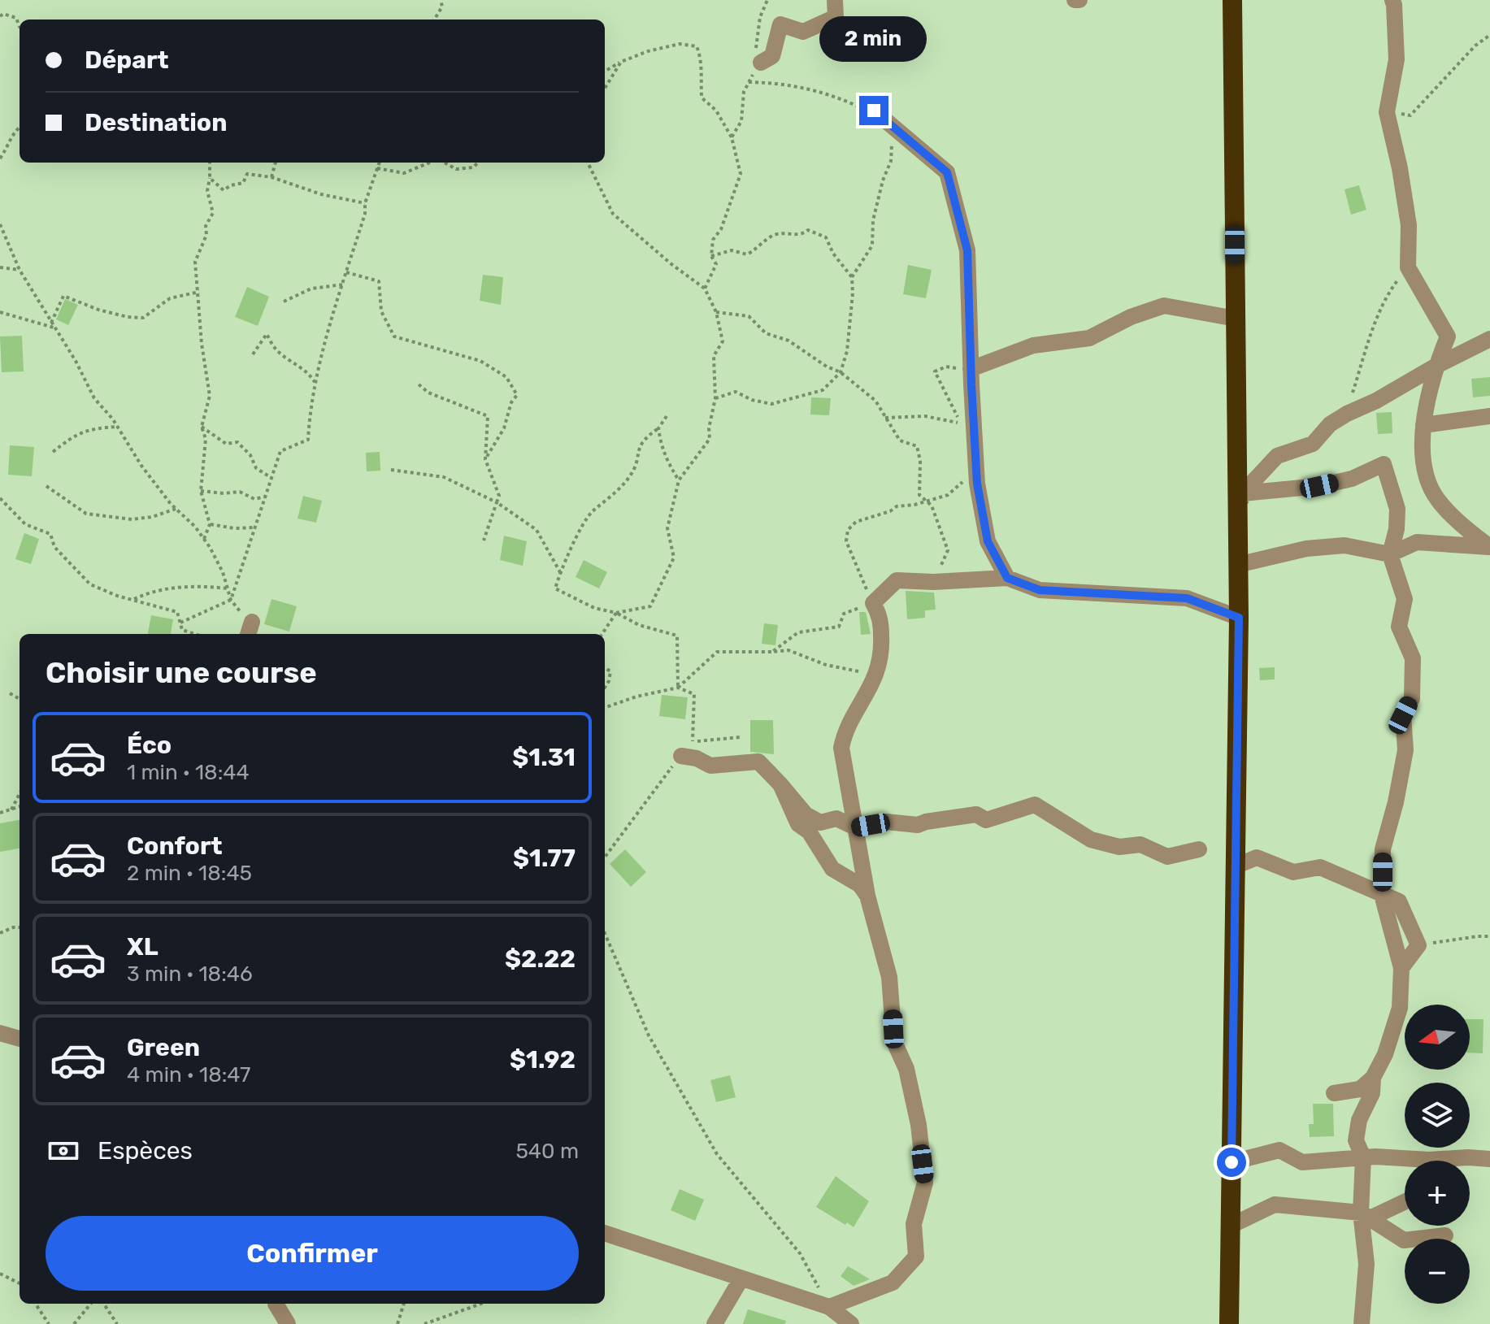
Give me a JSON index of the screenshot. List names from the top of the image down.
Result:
{
  "north": "left",
  "page": {
    "bubble": "2 min",
    "banner": ["Départ", "Destination"],
    "heading": "Choisir une course",
    "list": [
      {
        "name": "Éco",
        "note": "1 min · 18:44",
        "value": "$1.31"
      },
      {
        "name": "Confort",
        "note": "2 min · 18:45",
        "value": "$1.77"
      },
      {
        "name": "XL",
        "note": "3 min · 18:46",
        "value": "$2.22"
      },
      {
        "name": "Green",
        "note": "4 min · 18:47",
        "value": "$1.92"
      }
    ],
    "map_buttons": ["+", "−"],
    "pay": ["Espèces", "540 m"],
    "buttons": "Confirmer"
  }
}
